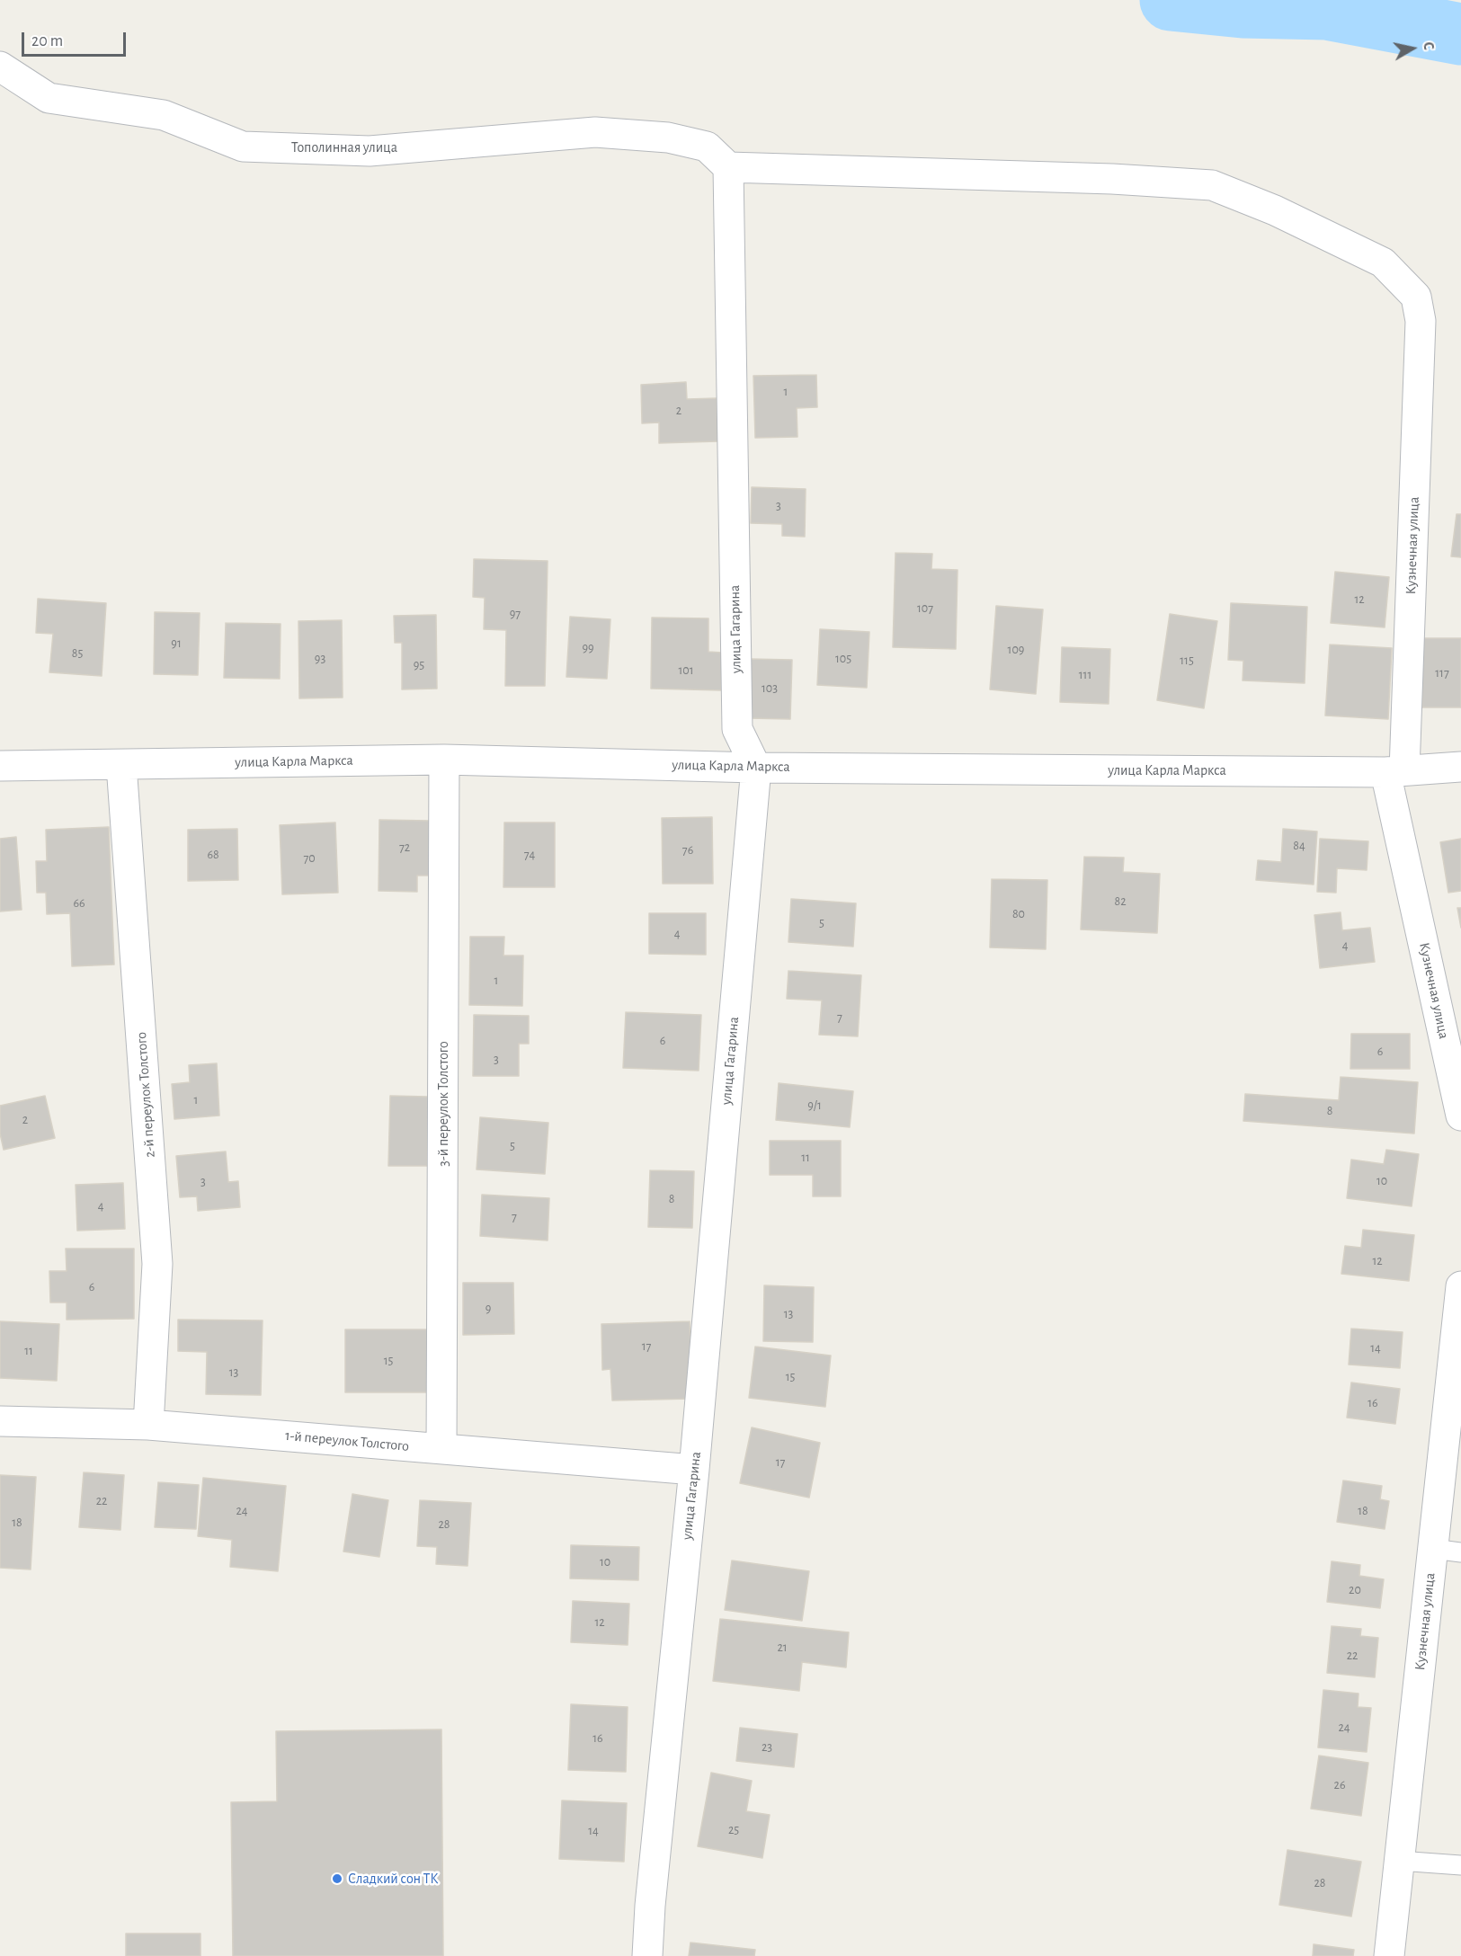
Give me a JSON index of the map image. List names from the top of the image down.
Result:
{
  "streets": {
    "street": [
      "Тополинная улица",
      "Кузнечная улица",
      "улица Гагарина",
      "улица Карла Маркса",
      "2-й переулок Толстого",
      "3-й переулок Толстого",
      "1-й переулок Толстого"
    ]
  },
  "crossings": [
    ["Тополинная улица", "Кузнечная улица"],
    ["Тополинная улица", "улица Гагарина"],
    ["Кузнечная улица", "улица Гагарина"],
    ["Кузнечная улица", "улица Карла Маркса"],
    ["улица Гагарина", "улица Карла Маркса"],
    ["улица Гагарина", "1-й переулок Толстого"],
    ["улица Карла Маркса", "2-й переулок Толстого"],
    ["улица Карла Маркса", "3-й переулок Толстого"],
    ["2-й переулок Толстого", "1-й переулок Толстого"],
    ["3-й переулок Толстого", "1-й переулок Толстого"]
  ],
  "places": ["Сладкий сон ТК"],
  "house_numbers": [
    "1",
    "2",
    "3",
    "12",
    "107",
    "97",
    "91",
    "99",
    "109",
    "85",
    "93",
    "105",
    "115",
    "95",
    "101",
    "117",
    "111",
    "103",
    "84",
    "72",
    "76",
    "68",
    "74",
    "70",
    "82",
    "66",
    "80",
    "5",
    "4",
    "4",
    "1",
    "7",
    "6",
    "6",
    "3",
    "1",
    "9/1",
    "8",
    "2",
    "5",
    "11",
    "10",
    "3",
    "8",
    "4",
    "7",
    "12",
    "6",
    "9",
    "13",
    "17",
    "14",
    "11",
    "15",
    "13",
    "15",
    "16",
    "17",
    "22",
    "24",
    "18",
    "18",
    "28",
    "10",
    "20",
    "12",
    "21",
    "22",
    "24",
    "16",
    "23",
    "26",
    "25",
    "14",
    "28"
  ],
  "scale_bar": "20 m",
  "north": "right"
}
